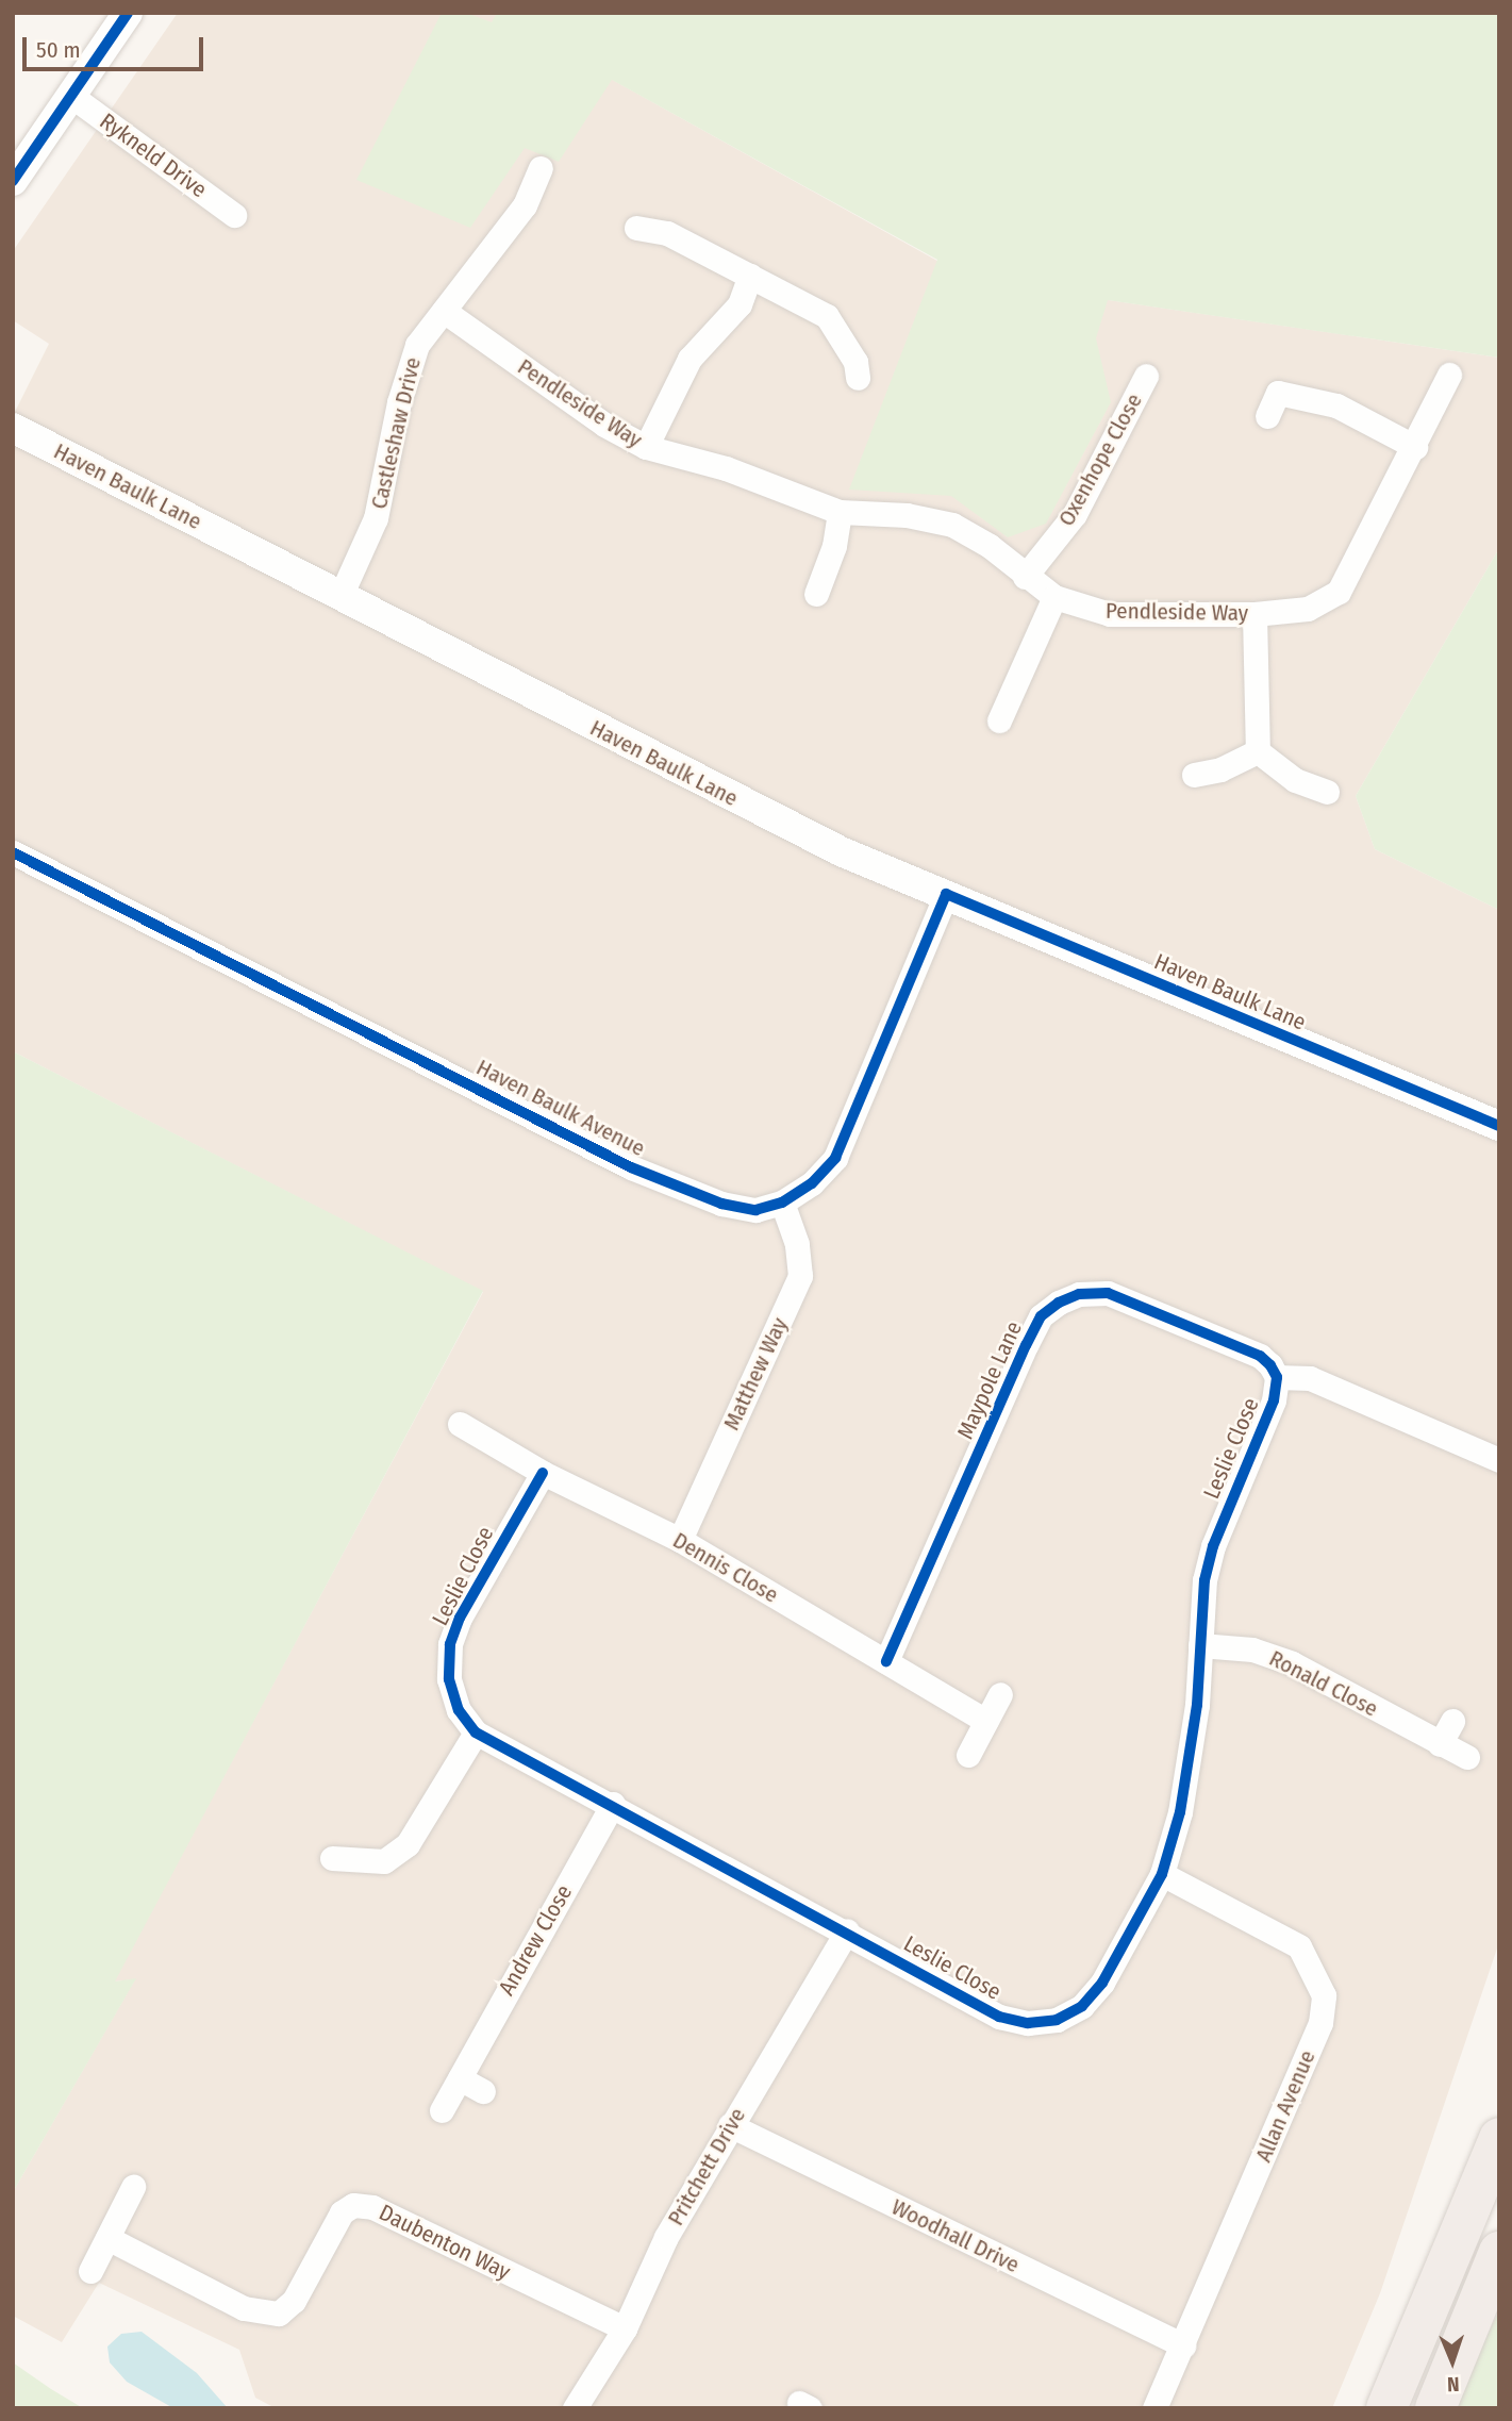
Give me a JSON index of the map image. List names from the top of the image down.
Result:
{
  "streets": {
    "street": [
      "Rykneld Drive",
      "Pendleside Way",
      "Castleshaw Drive",
      "Oxenhope Close",
      "Haven Baulk Lane",
      "Haven Baulk Avenue",
      "Matthew Way",
      "Maypole Lane",
      "Leslie Close",
      "Dennis Close",
      "Ronald Close",
      "Andrew Close",
      "Allan Avenue",
      "Pritchett Drive",
      "Woodhall Drive",
      "Daubenton Way"
    ]
  },
  "crossings": [
    ["Pendleside Way", "Castleshaw Drive"],
    ["Pendleside Way", "Oxenhope Close"],
    ["Castleshaw Drive", "Haven Baulk Lane"],
    ["Haven Baulk Lane", "Haven Baulk Avenue"],
    ["Haven Baulk Avenue", "Matthew Way"],
    ["Matthew Way", "Dennis Close"],
    ["Maypole Lane", "Leslie Close"],
    ["Maypole Lane", "Dennis Close"],
    ["Leslie Close", "Dennis Close"],
    ["Leslie Close", "Ronald Close"],
    ["Leslie Close", "Andrew Close"],
    ["Leslie Close", "Allan Avenue"],
    ["Leslie Close", "Pritchett Drive"],
    ["Allan Avenue", "Woodhall Drive"],
    ["Pritchett Drive", "Woodhall Drive"],
    ["Pritchett Drive", "Daubenton Way"]
  ],
  "scale_bar": "50 m",
  "north": "bottom"
}
